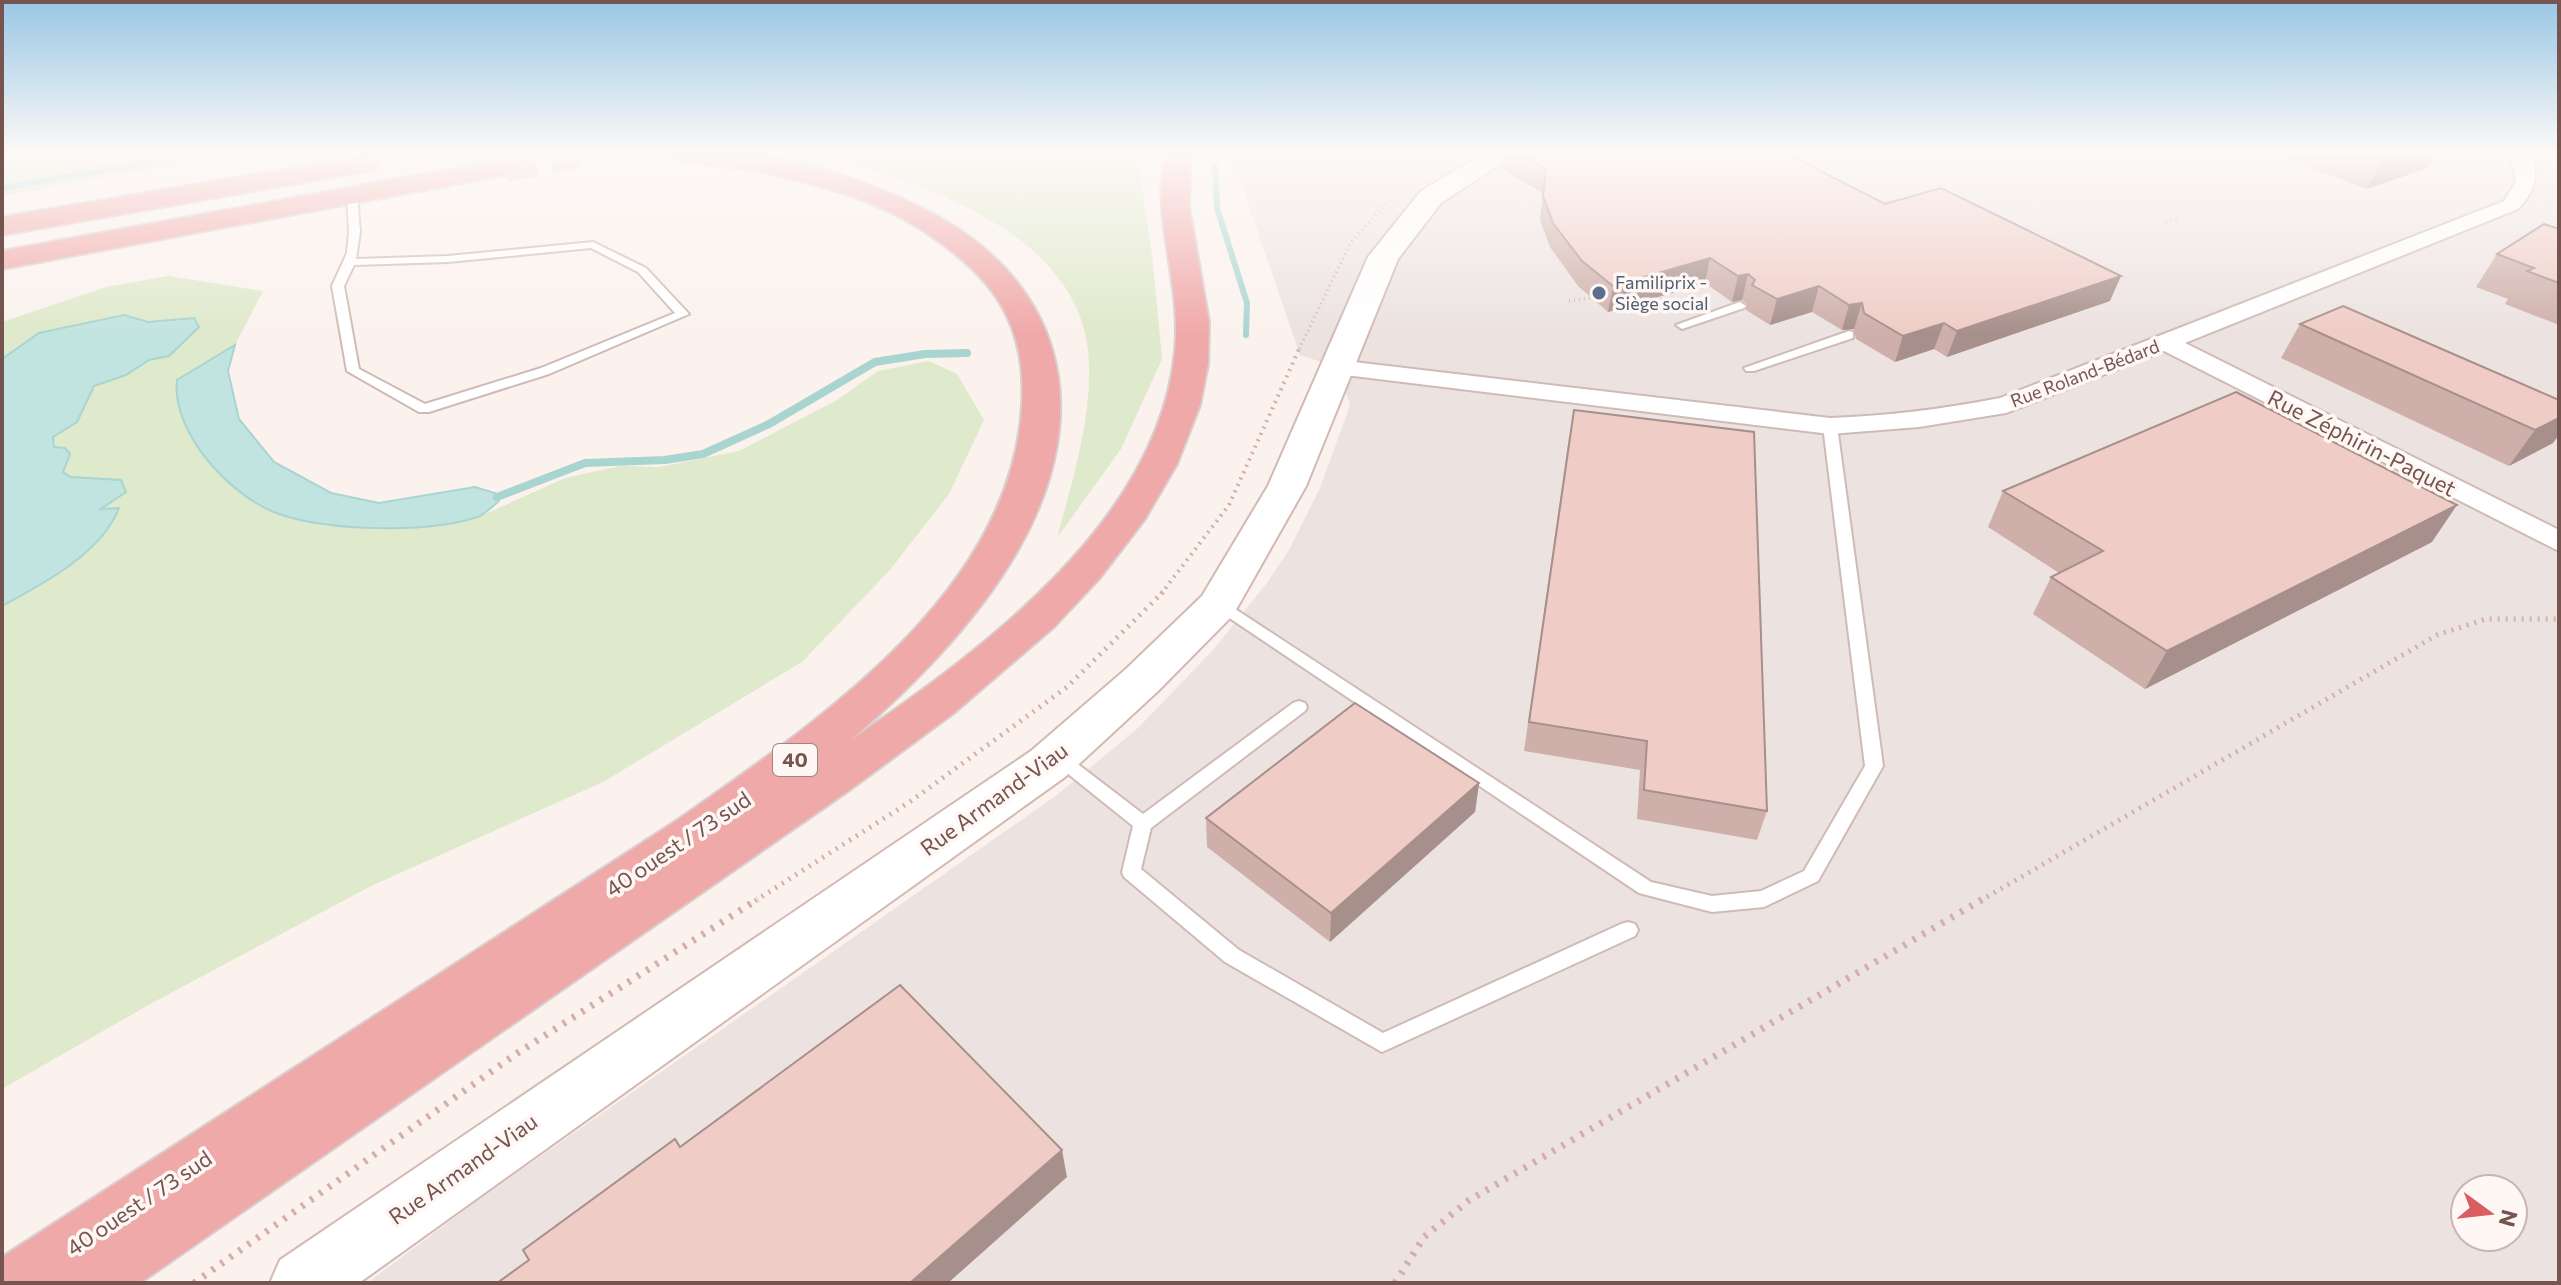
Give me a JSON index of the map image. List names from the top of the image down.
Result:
{
  "streets": {
    "highway": ["40", "40 ouest / 73 sud"],
    "street": ["Rue Roland-Bédard", "Rue Zéphirin-Paquet", "Rue Armand-Viau"]
  },
  "crossings": [
    ["Rue Roland-Bédard", "Rue Zéphirin-Paquet"],
    ["Rue Roland-Bédard", "Rue Armand-Viau"]
  ],
  "places": ["Familiprix - Siège social"],
  "north": "right"
}
